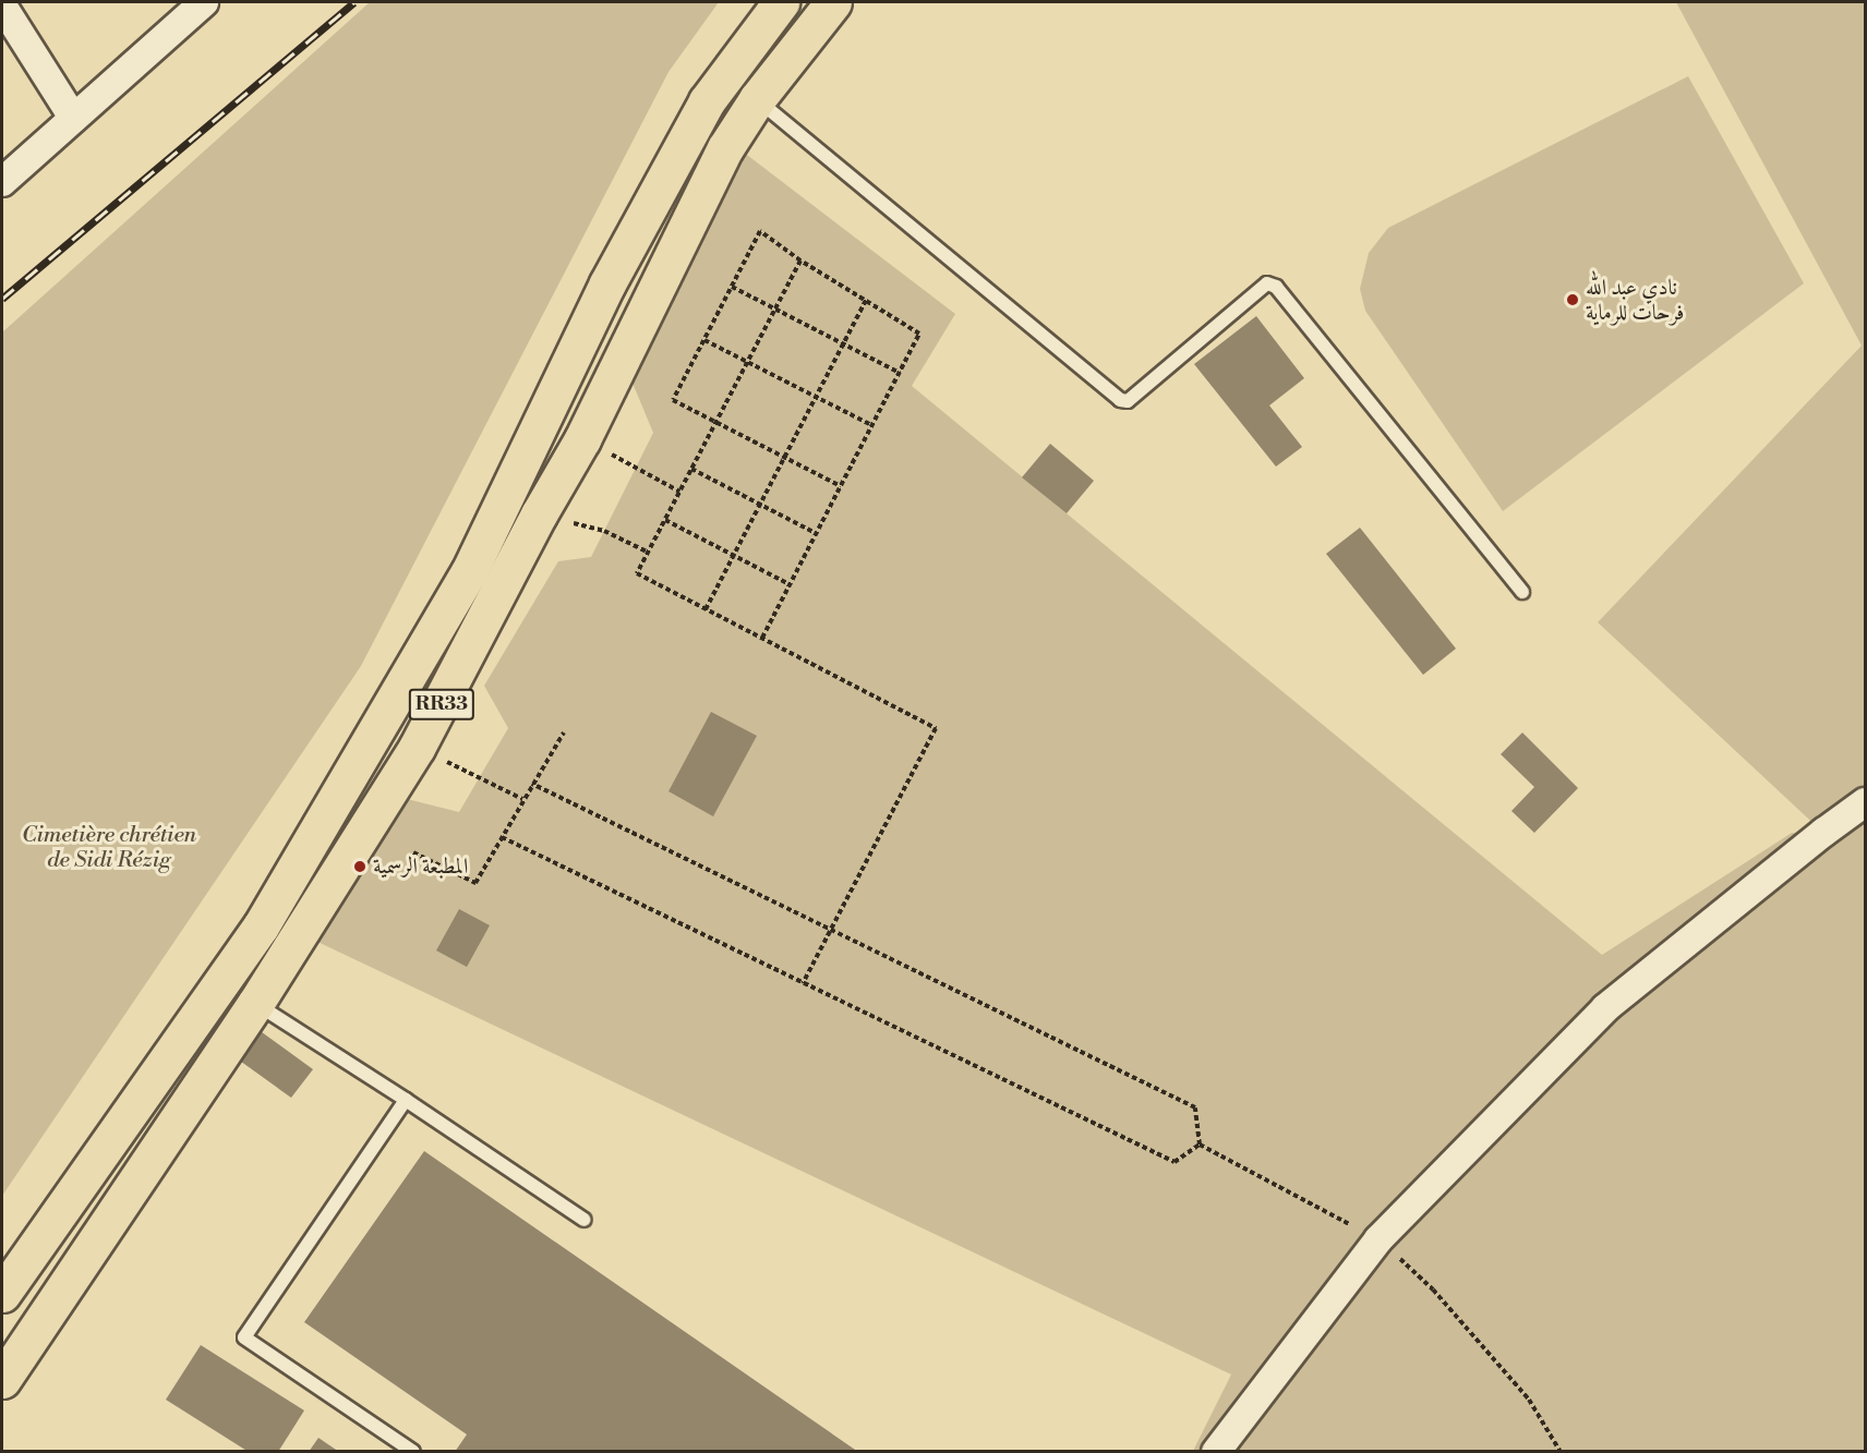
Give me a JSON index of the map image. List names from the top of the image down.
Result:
{
  "streets": {
    "highway": ["RR33"]
  },
  "parks": ["Cimetière chrétien de Sidi Rézig"],
  "places": ["نادي عبد الله فرحات للرماية", "المطبعة الرسمية"]
}
